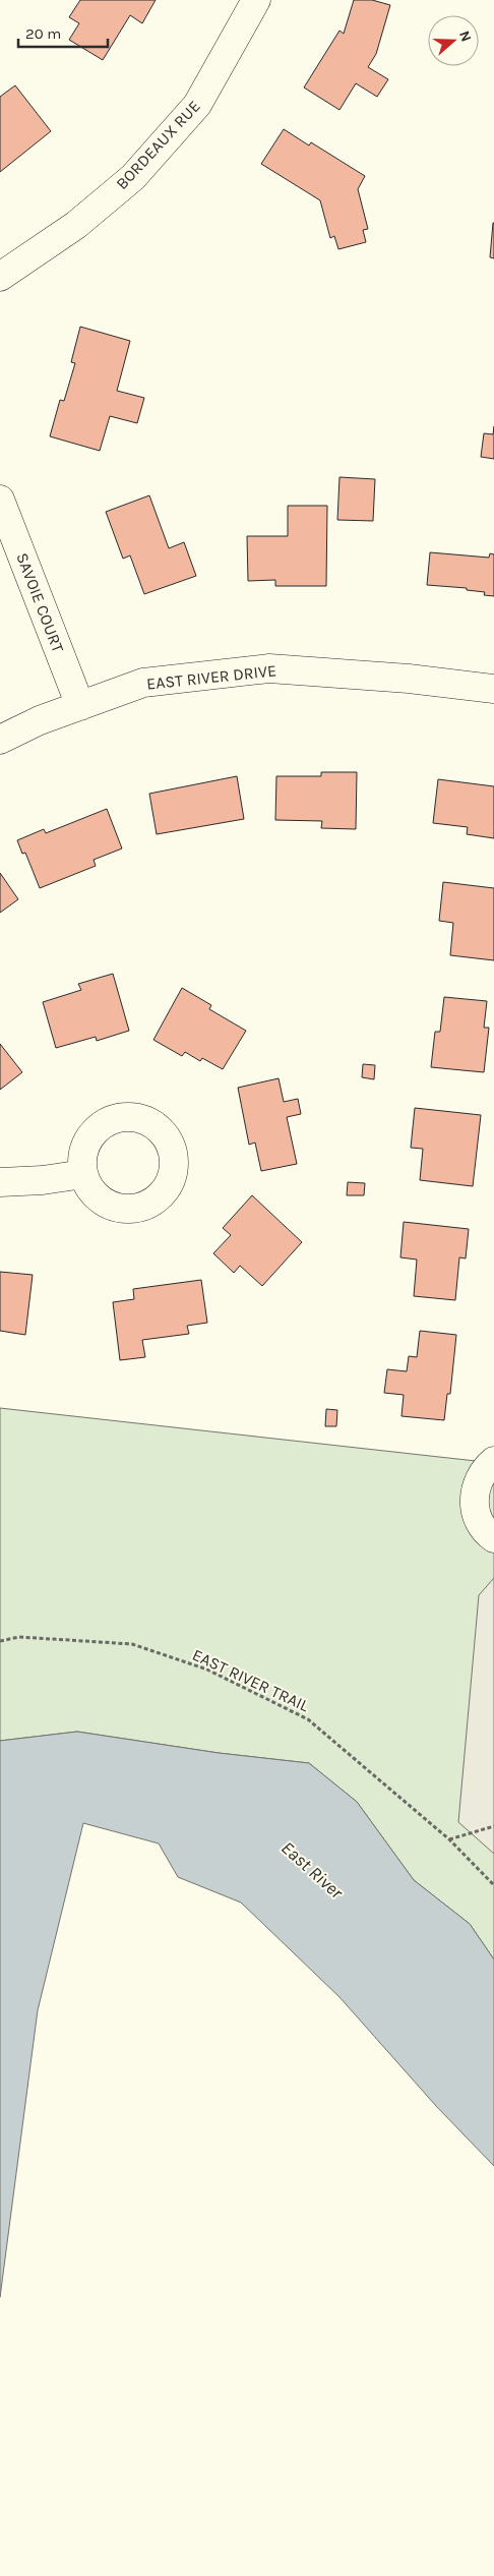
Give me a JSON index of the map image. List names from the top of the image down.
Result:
{
  "streets": {
    "street": ["BORDEAUX RUE", "SAVOIE COURT", "EAST RIVER DRIVE"],
    "path": ["EAST RIVER TRAIL"]
  },
  "crossings": [
    ["SAVOIE COURT", "EAST RIVER DRIVE"]
  ],
  "water": ["East River"],
  "scale_bar": "20 m",
  "north": "right"
}
